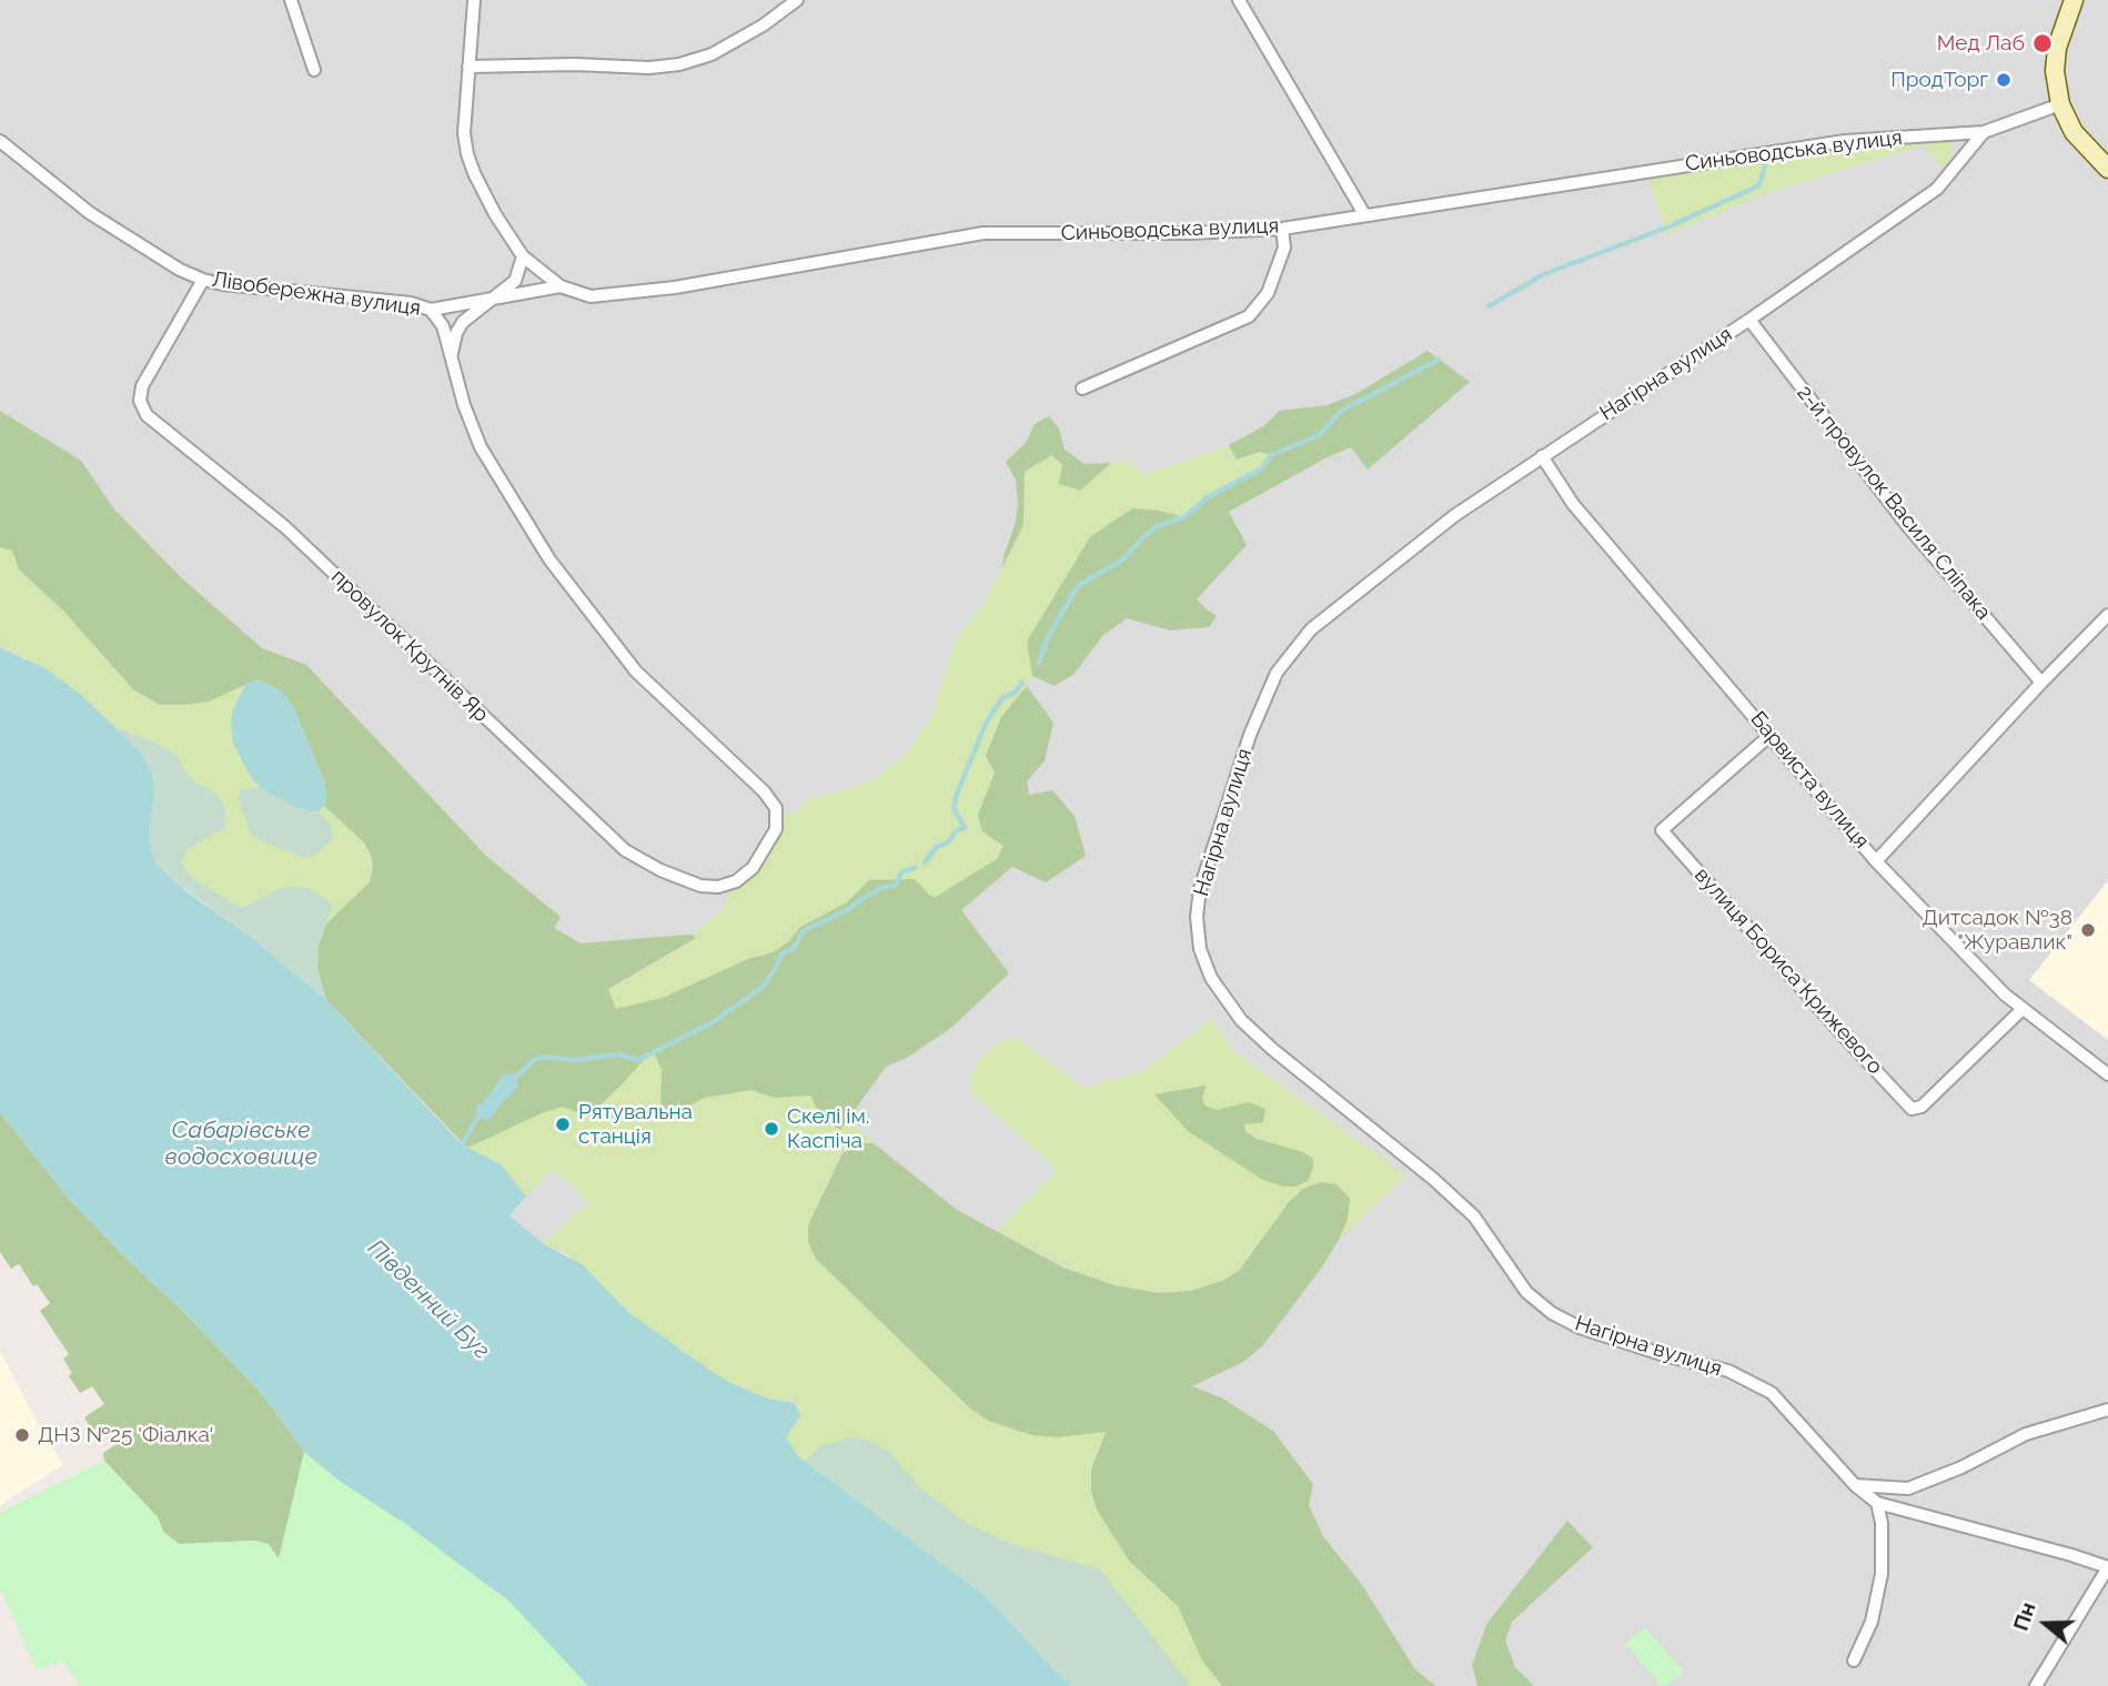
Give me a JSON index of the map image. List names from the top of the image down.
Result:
{
  "streets": {
    "street": [
      "Синьоводська вулиця",
      "Лівобережна вулиця",
      "Нагірна вулиця",
      "2-й провулок Василя Сліпака",
      "провулок Крутнів Яр",
      "Барвиста вулиця",
      "вулиця Бориса Крижевого"
    ]
  },
  "crossings": [
    ["Синьоводська вулиця", "Нагірна вулиця"],
    ["Лівобережна вулиця", "провулок Крутнів Яр"],
    ["Нагірна вулиця", "2-й провулок Василя Сліпака"],
    ["Нагірна вулиця", "Барвиста вулиця"],
    ["Барвиста вулиця", "вулиця Бориса Крижевого"]
  ],
  "water": ["Сабарівське водосховище", "Південний Буг"],
  "places": [
    "Мед Лаб",
    "ПродТорг",
    "Дитсадок №38 \"Журавлик\"",
    "Рятувальна станція",
    "Скелі ім. Каспіча",
    "ДНЗ №25 'Фіалка'"
  ],
  "north": "left"
}
